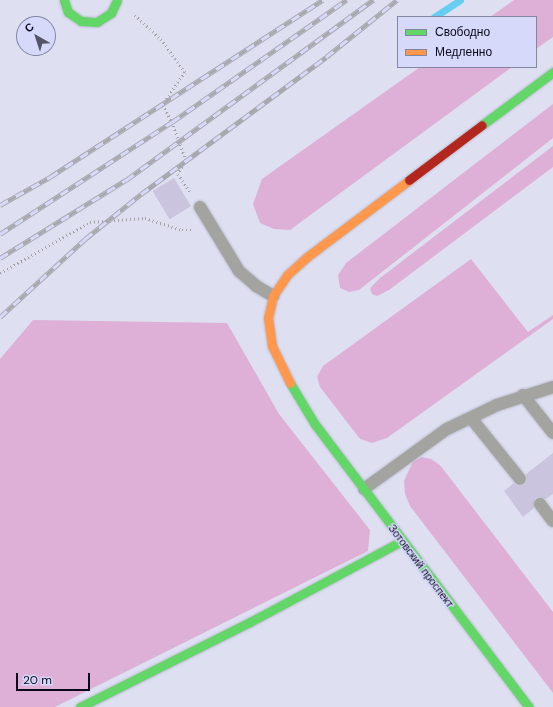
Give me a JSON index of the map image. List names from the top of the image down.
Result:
{
  "streets": {
    "street": ["Зотовский проспект"]
  },
  "legend": ["Свободно", "Медленно"],
  "scale_bar": "20 m",
  "north": "top left"
}
